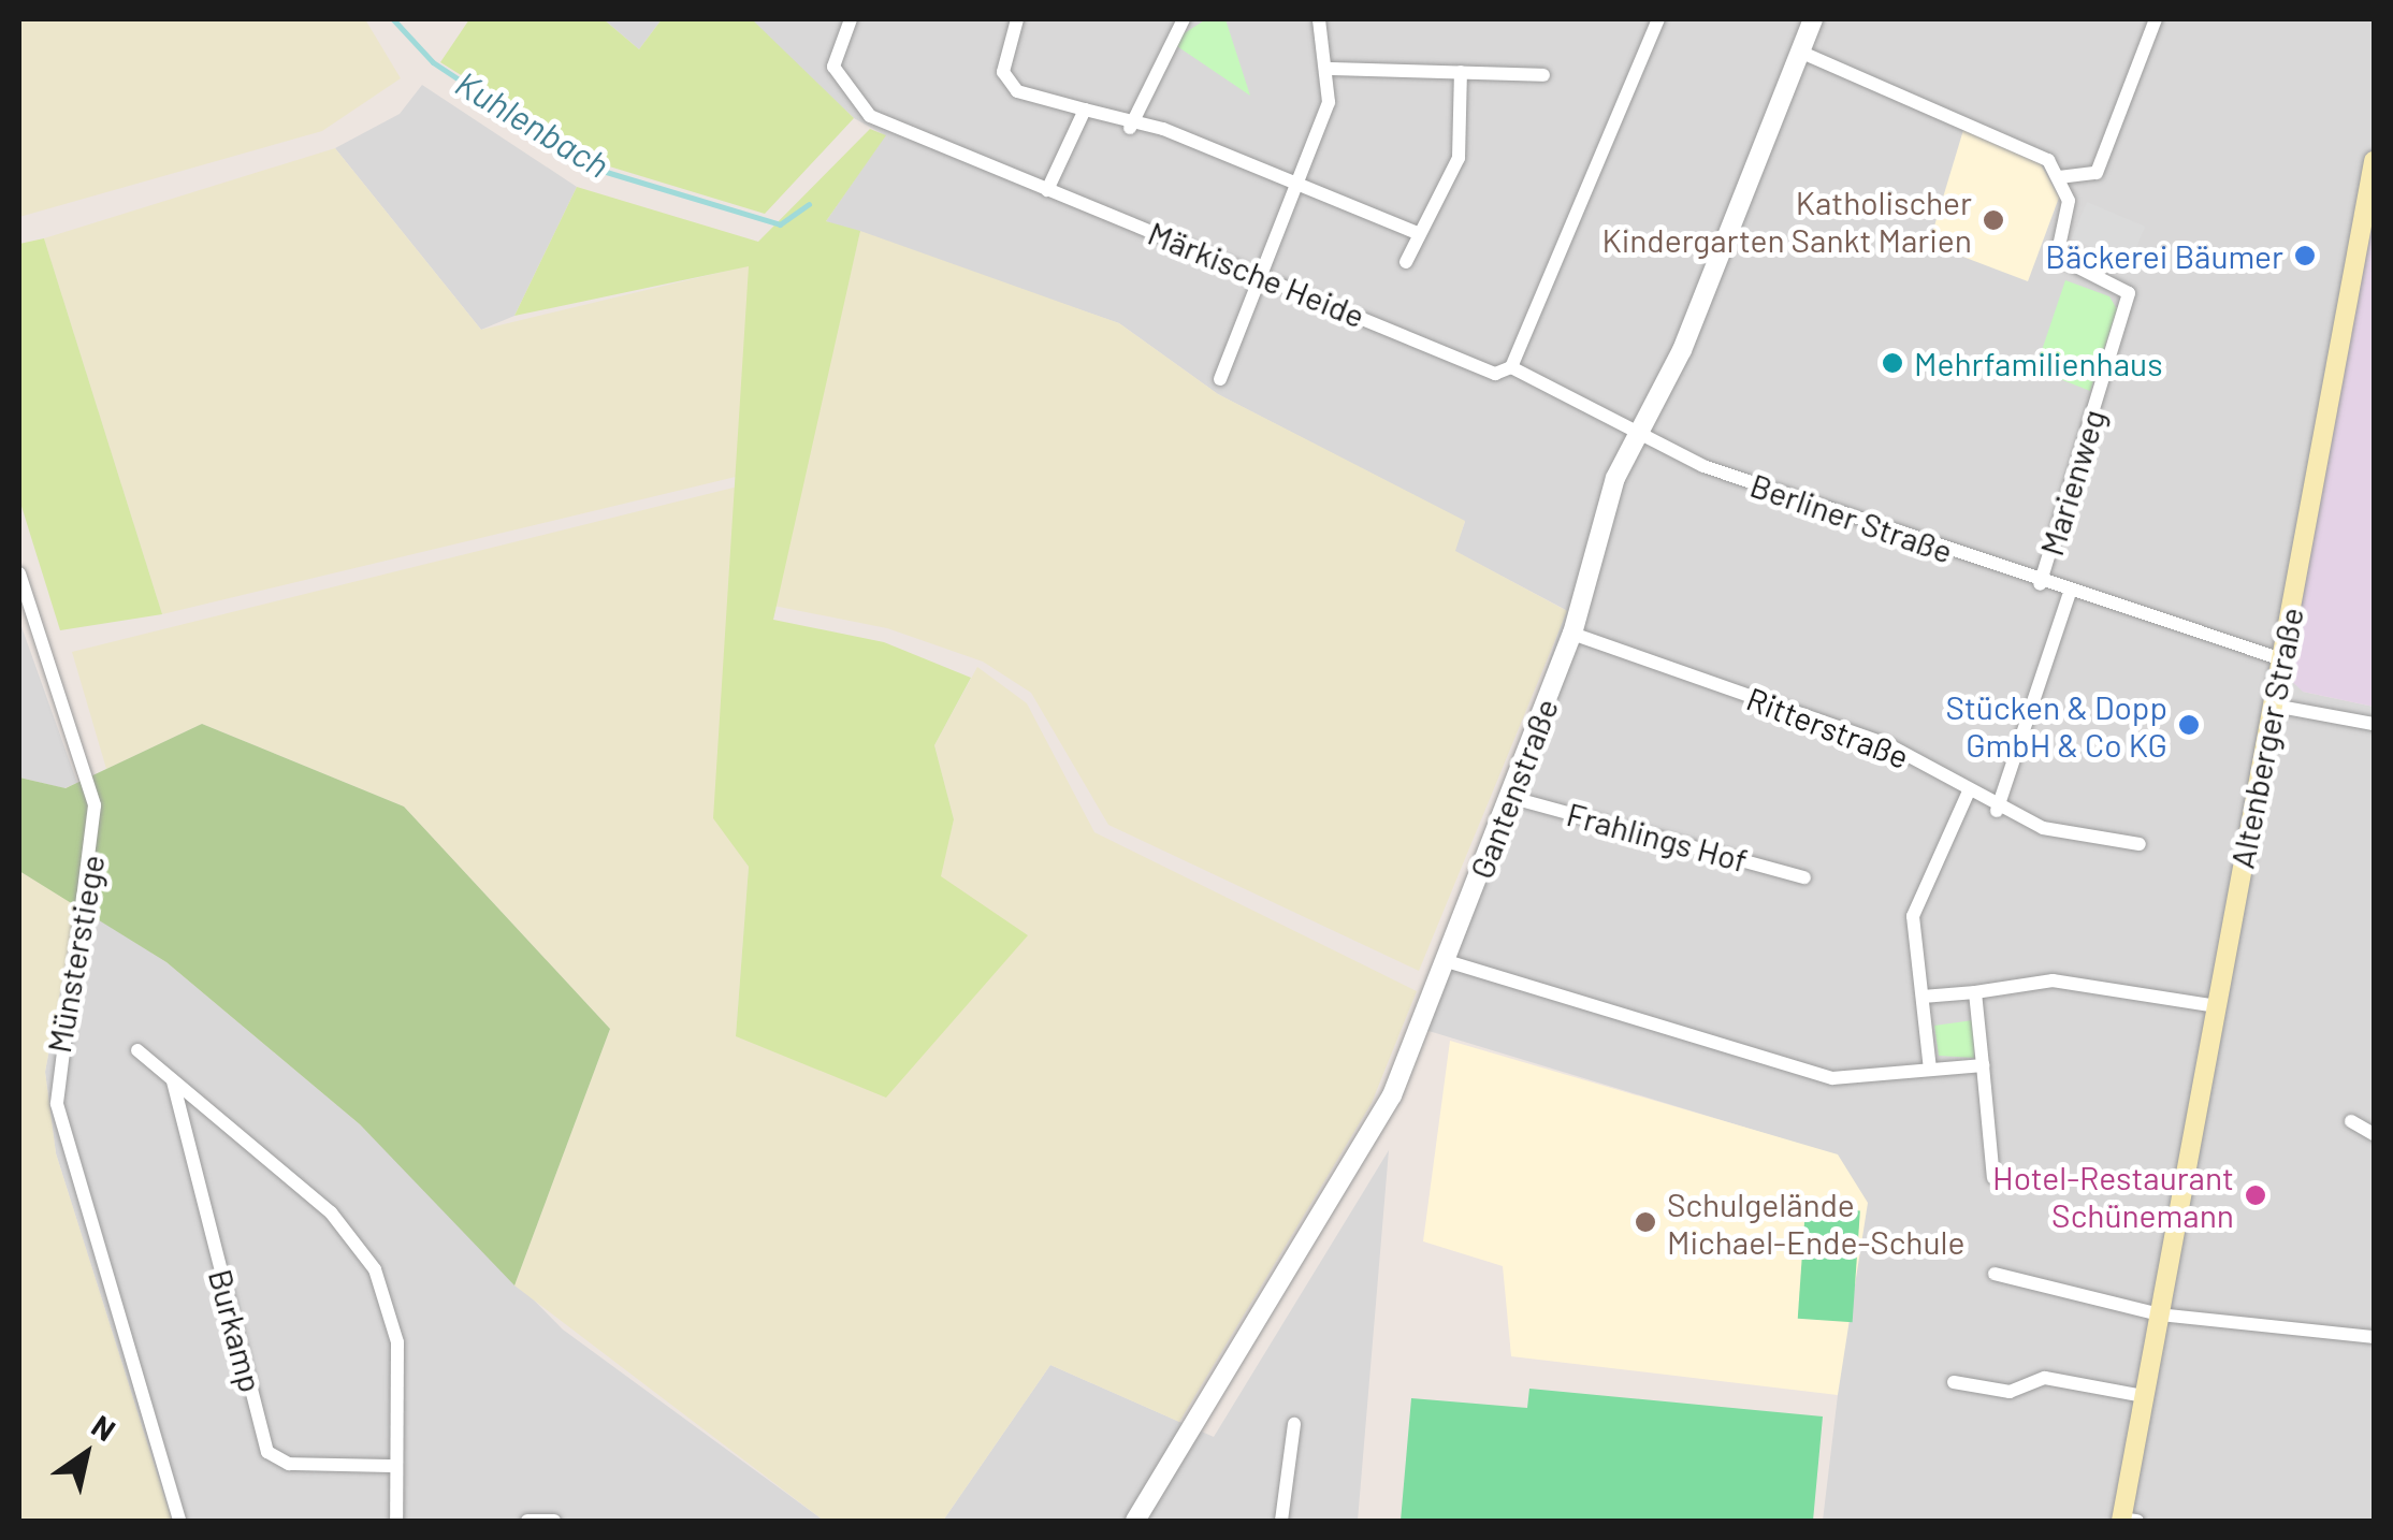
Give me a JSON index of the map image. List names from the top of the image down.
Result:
{
  "streets": {
    "main road": ["Altenberger Straße"],
    "street": [
      "Märkische Heide",
      "Marienweg",
      "Berliner Straße",
      "Ritterstraße",
      "Gantenstraße",
      "Frahlings Hof",
      "Münsterstiege",
      "Burkamp"
    ]
  },
  "crossings": [
    ["Märkische Heide", "Berliner Straße"],
    ["Märkische Heide", "Gantenstraße"],
    ["Marienweg", "Berliner Straße"],
    ["Berliner Straße", "Altenberger Straße"],
    ["Berliner Straße", "Gantenstraße"],
    ["Ritterstraße", "Gantenstraße"],
    ["Gantenstraße", "Frahlings Hof"]
  ],
  "water": ["Kuhlenbach"],
  "places": [
    "Katholischer Kindergarten Sankt Marien",
    "Bäckerei Bäumer",
    "Mehrfamilienhaus",
    "Stücken & Dopp GmbH & Co KG",
    "Hotel-Restaurant Schünemann",
    "Schulgelände Michael-Ende-Schule"
  ],
  "north": "top right"
}
